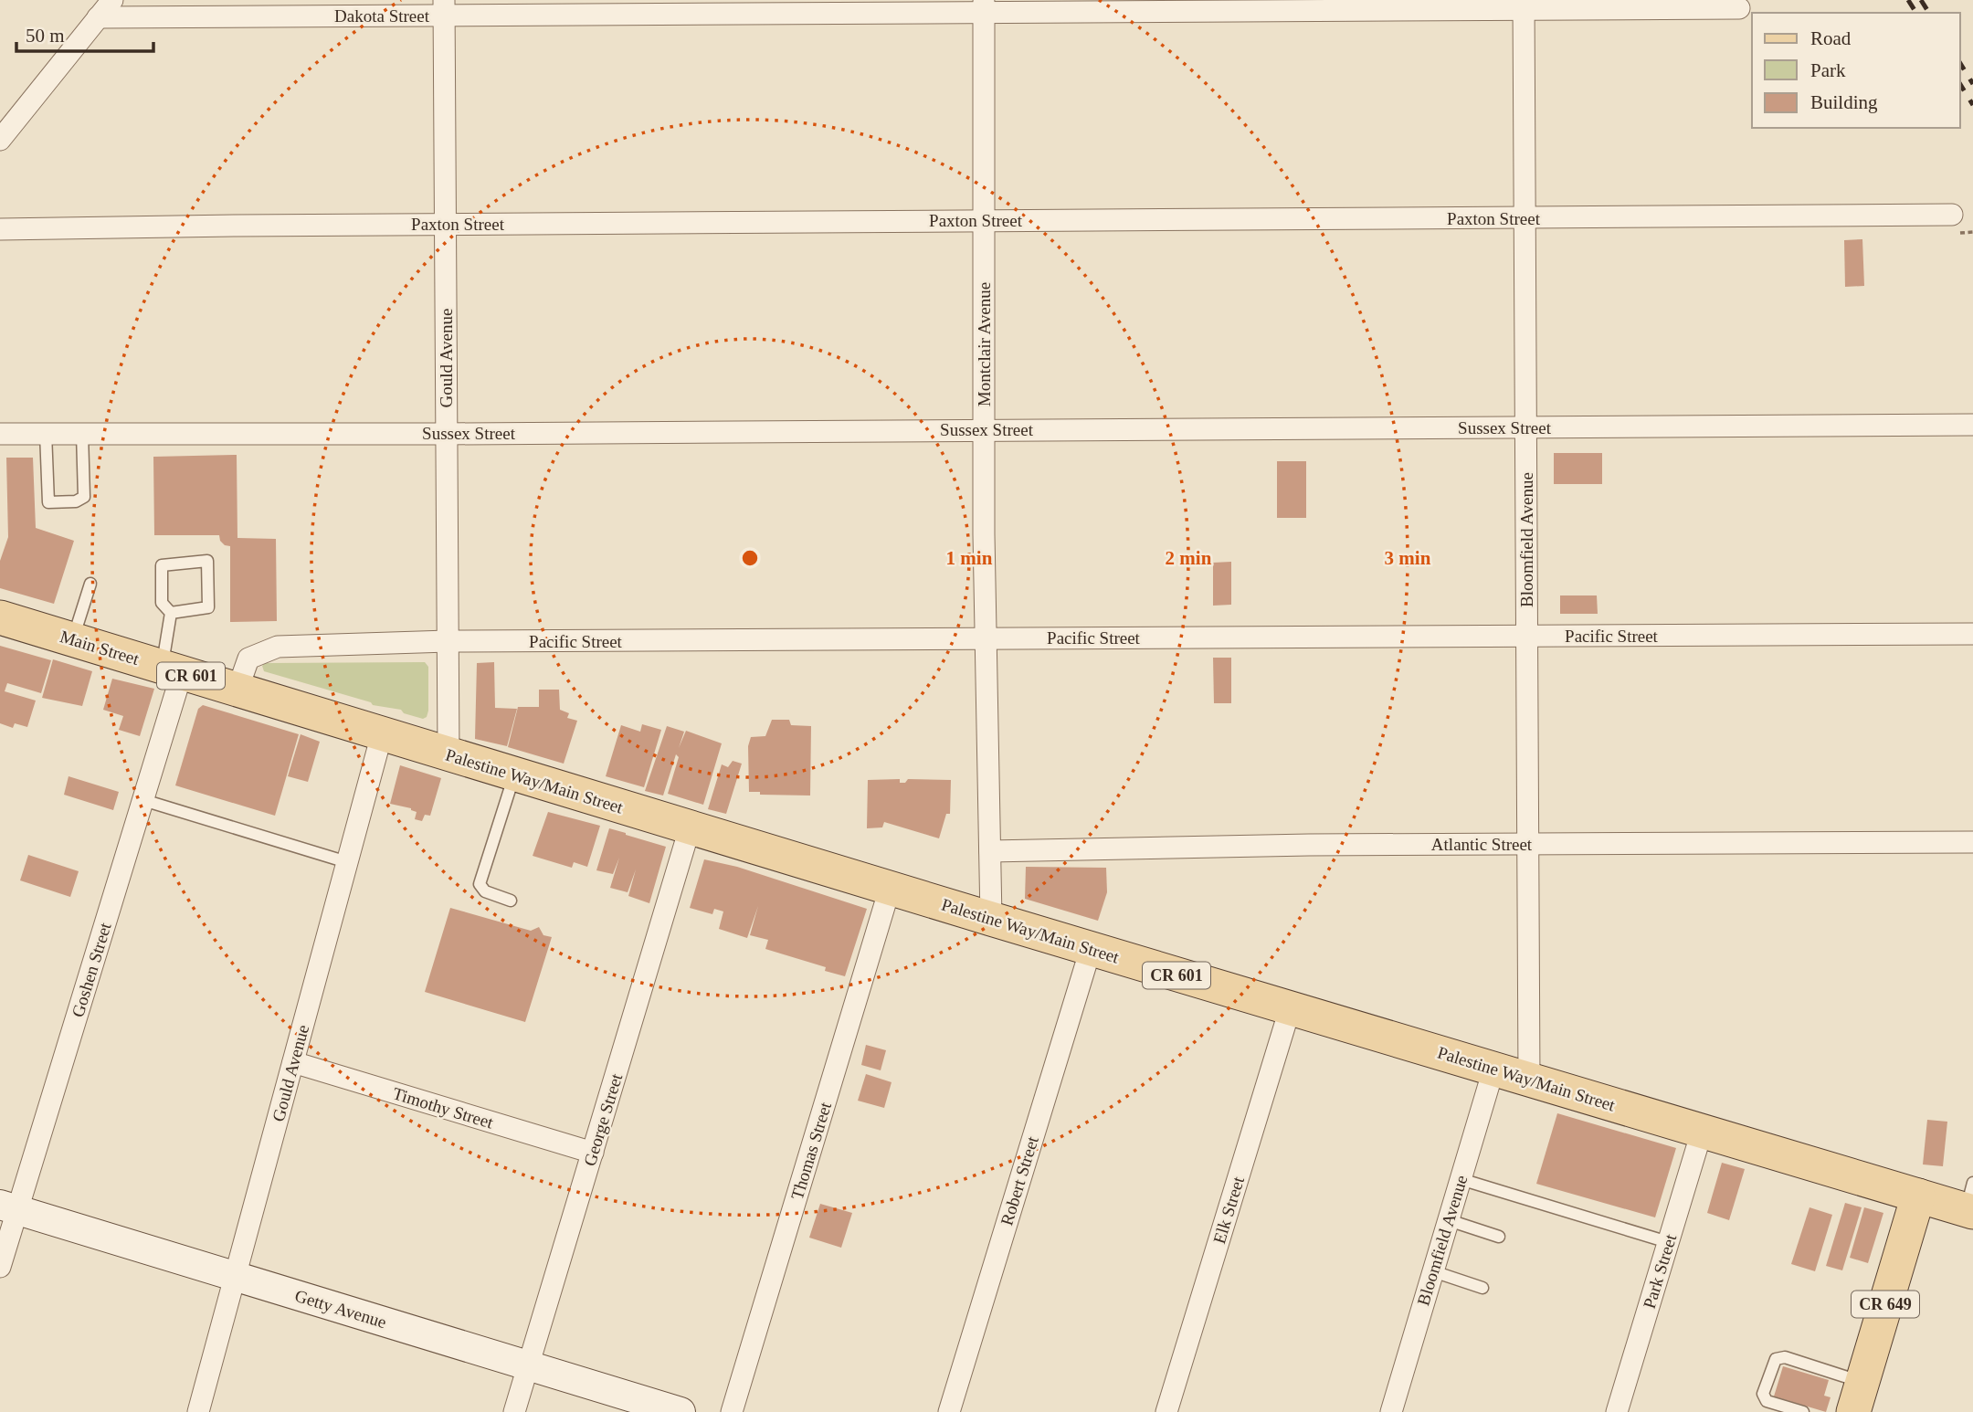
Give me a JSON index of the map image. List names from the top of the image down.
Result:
{
  "streets": {
    "main road": [
      "Main Street",
      "CR 601",
      "Palestine Way/Main Street",
      "CR 649"
    ],
    "street": [
      "Dakota Street",
      "Paxton Street",
      "Montclair Avenue",
      "Gould Avenue",
      "Sussex Street",
      "Bloomfield Avenue",
      "Pacific Street",
      "Atlantic Street",
      "Goshen Street",
      "Timothy Street",
      "George Street",
      "Thomas Street",
      "Robert Street",
      "Elk Street",
      "Park Street",
      "Getty Avenue"
    ]
  },
  "crossings": [
    ["Dakota Street", "Montclair Avenue"],
    ["Dakota Street", "Gould Avenue"],
    ["Dakota Street", "Bloomfield Avenue"],
    ["Paxton Street", "Montclair Avenue"],
    ["Paxton Street", "Gould Avenue"],
    ["Paxton Street", "Bloomfield Avenue"],
    ["Montclair Avenue", "Sussex Street"],
    ["Montclair Avenue", "Pacific Street"],
    ["Montclair Avenue", "Palestine Way/Main Street"],
    ["Montclair Avenue", "Atlantic Street"],
    ["Gould Avenue", "Sussex Street"],
    ["Gould Avenue", "Pacific Street"],
    ["Gould Avenue", "Main Street"],
    ["Gould Avenue", "Palestine Way/Main Street"],
    ["Gould Avenue", "Timothy Street"],
    ["Gould Avenue", "Getty Avenue"],
    ["Sussex Street", "Bloomfield Avenue"],
    ["Bloomfield Avenue", "Pacific Street"],
    ["Bloomfield Avenue", "Palestine Way/Main Street"],
    ["Bloomfield Avenue", "Atlantic Street"],
    ["Pacific Street", "Main Street"],
    ["Main Street", "Palestine Way/Main Street"],
    ["Main Street", "Goshen Street"],
    ["Palestine Way/Main Street", "George Street"],
    ["Palestine Way/Main Street", "Thomas Street"],
    ["Palestine Way/Main Street", "Robert Street"],
    ["Palestine Way/Main Street", "Elk Street"],
    ["Palestine Way/Main Street", "Park Street"],
    ["Palestine Way/Main Street", "CR 649"],
    ["Goshen Street", "Getty Avenue"],
    ["Timothy Street", "George Street"],
    ["George Street", "Getty Avenue"]
  ],
  "legend": ["Road", "Park", "Building"],
  "scale_bar": "50 m",
  "rings": ["1 min", "2 min", "3 min"]
}
